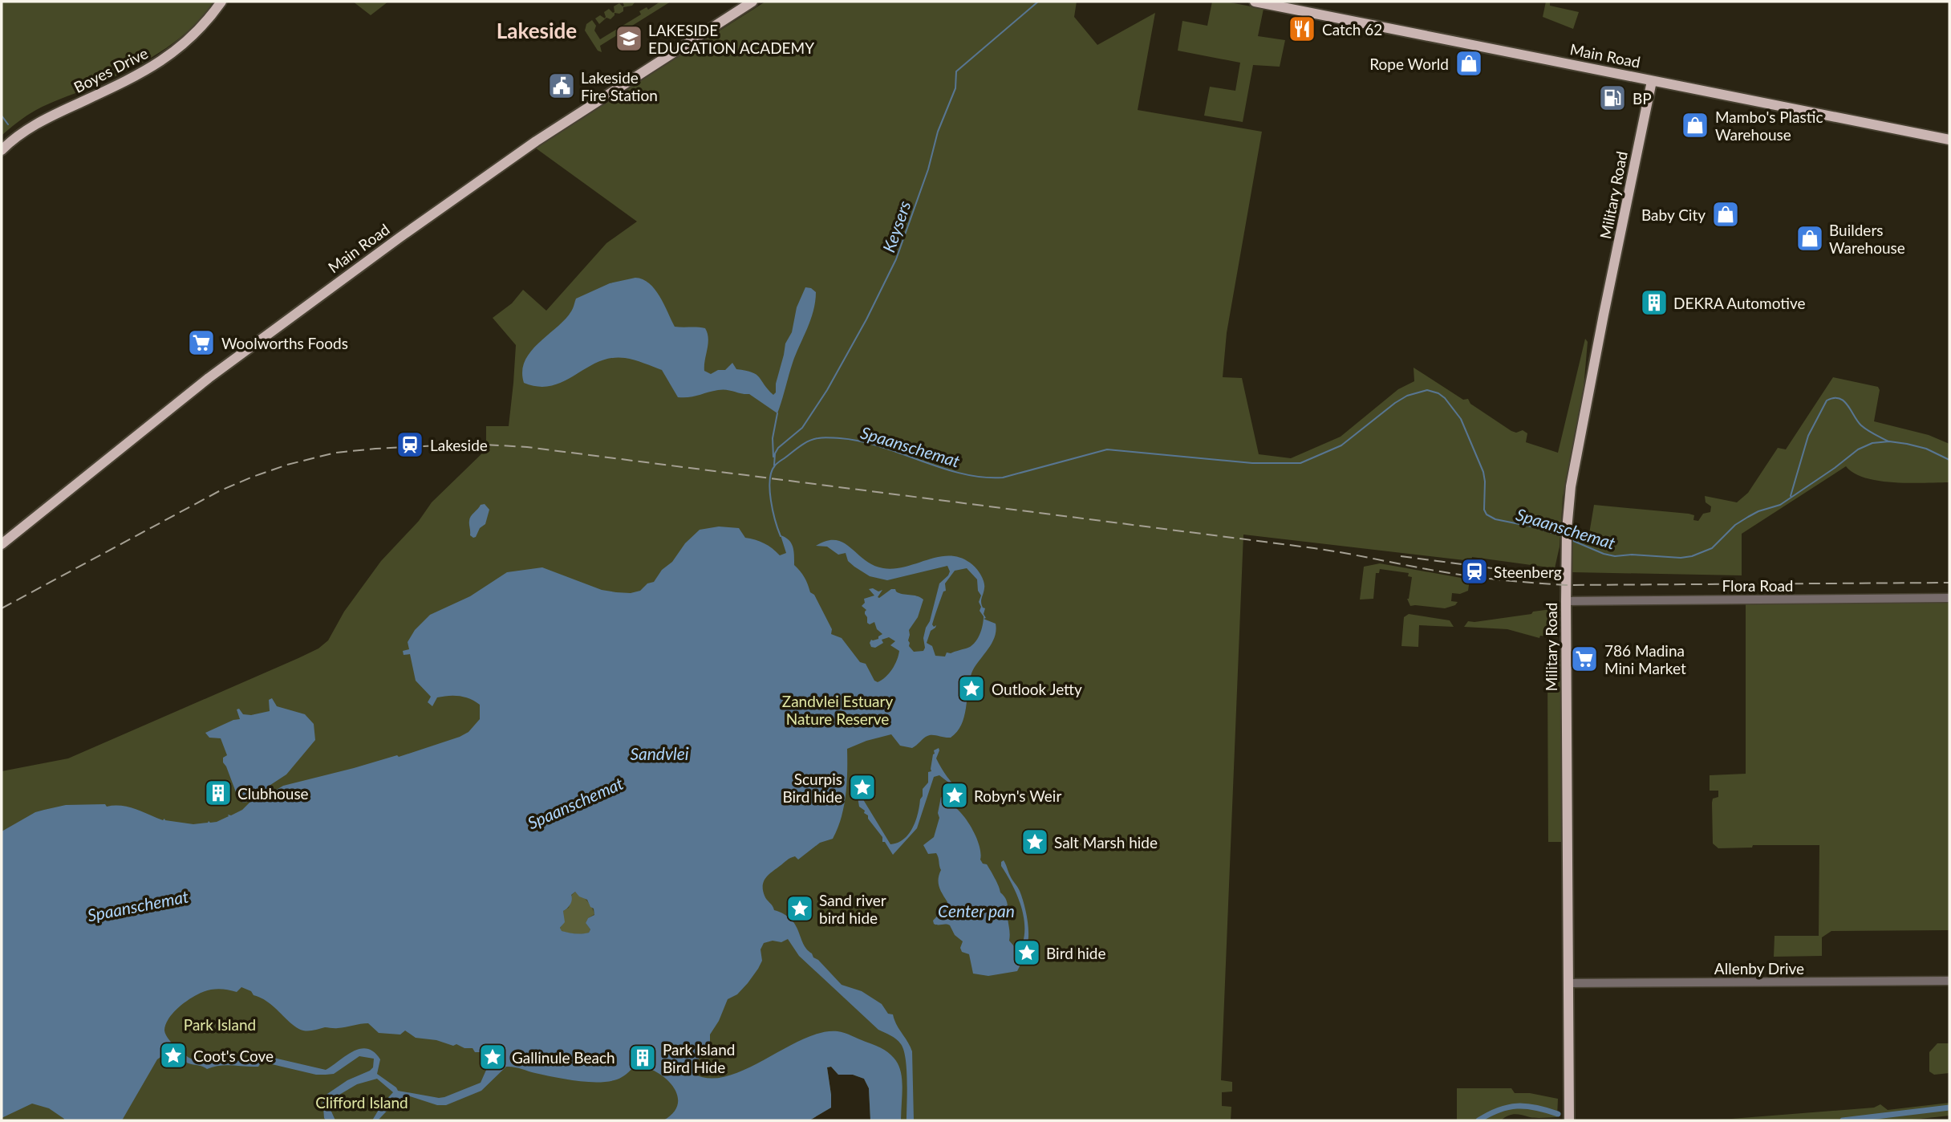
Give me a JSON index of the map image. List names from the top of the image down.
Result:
{
  "streets": {
    "main road": ["Main Road", "Boyes Drive", "Military Road"],
    "street": ["Flora Road", "Allenby Drive"]
  },
  "crossings": [
    ["Main Road", "Military Road"],
    ["Military Road", "Flora Road"],
    ["Military Road", "Allenby Drive"]
  ],
  "districts": ["Lakeside"],
  "water": [
    "Keysers",
    "Spaanschemat",
    "Sandvlei",
    "Center pan"
  ],
  "parks": ["Zandvlei Estuary Nature Reserve", "Park Island", "Clifford Island"],
  "places": {
    "restaurant": ["Catch 62"],
    "school or university": ["LAKESIDE EDUCATION ACADEMY"],
    "shop": [
      "Rope World",
      "Mambo's Plastic Warehouse",
      "Baby City",
      "Builders Warehouse"
    ],
    "public building": ["Lakeside Fire Station"],
    "fuel station": ["BP"],
    "building": ["DEKRA Automotive", "Clubhouse", "Park Island Bird Hide"],
    "supermarket": ["Woolworths Foods", "786 Madina Mini Market"],
    "station": ["Lakeside", "Steenberg"],
    "place": [
      "Outlook Jetty",
      "Scurpis Bird hide",
      "Robyn's Weir",
      "Salt Marsh hide",
      "Sand river bird hide",
      "Bird hide",
      "Coot's Cove",
      "Gallinule Beach"
    ]
  }
}
